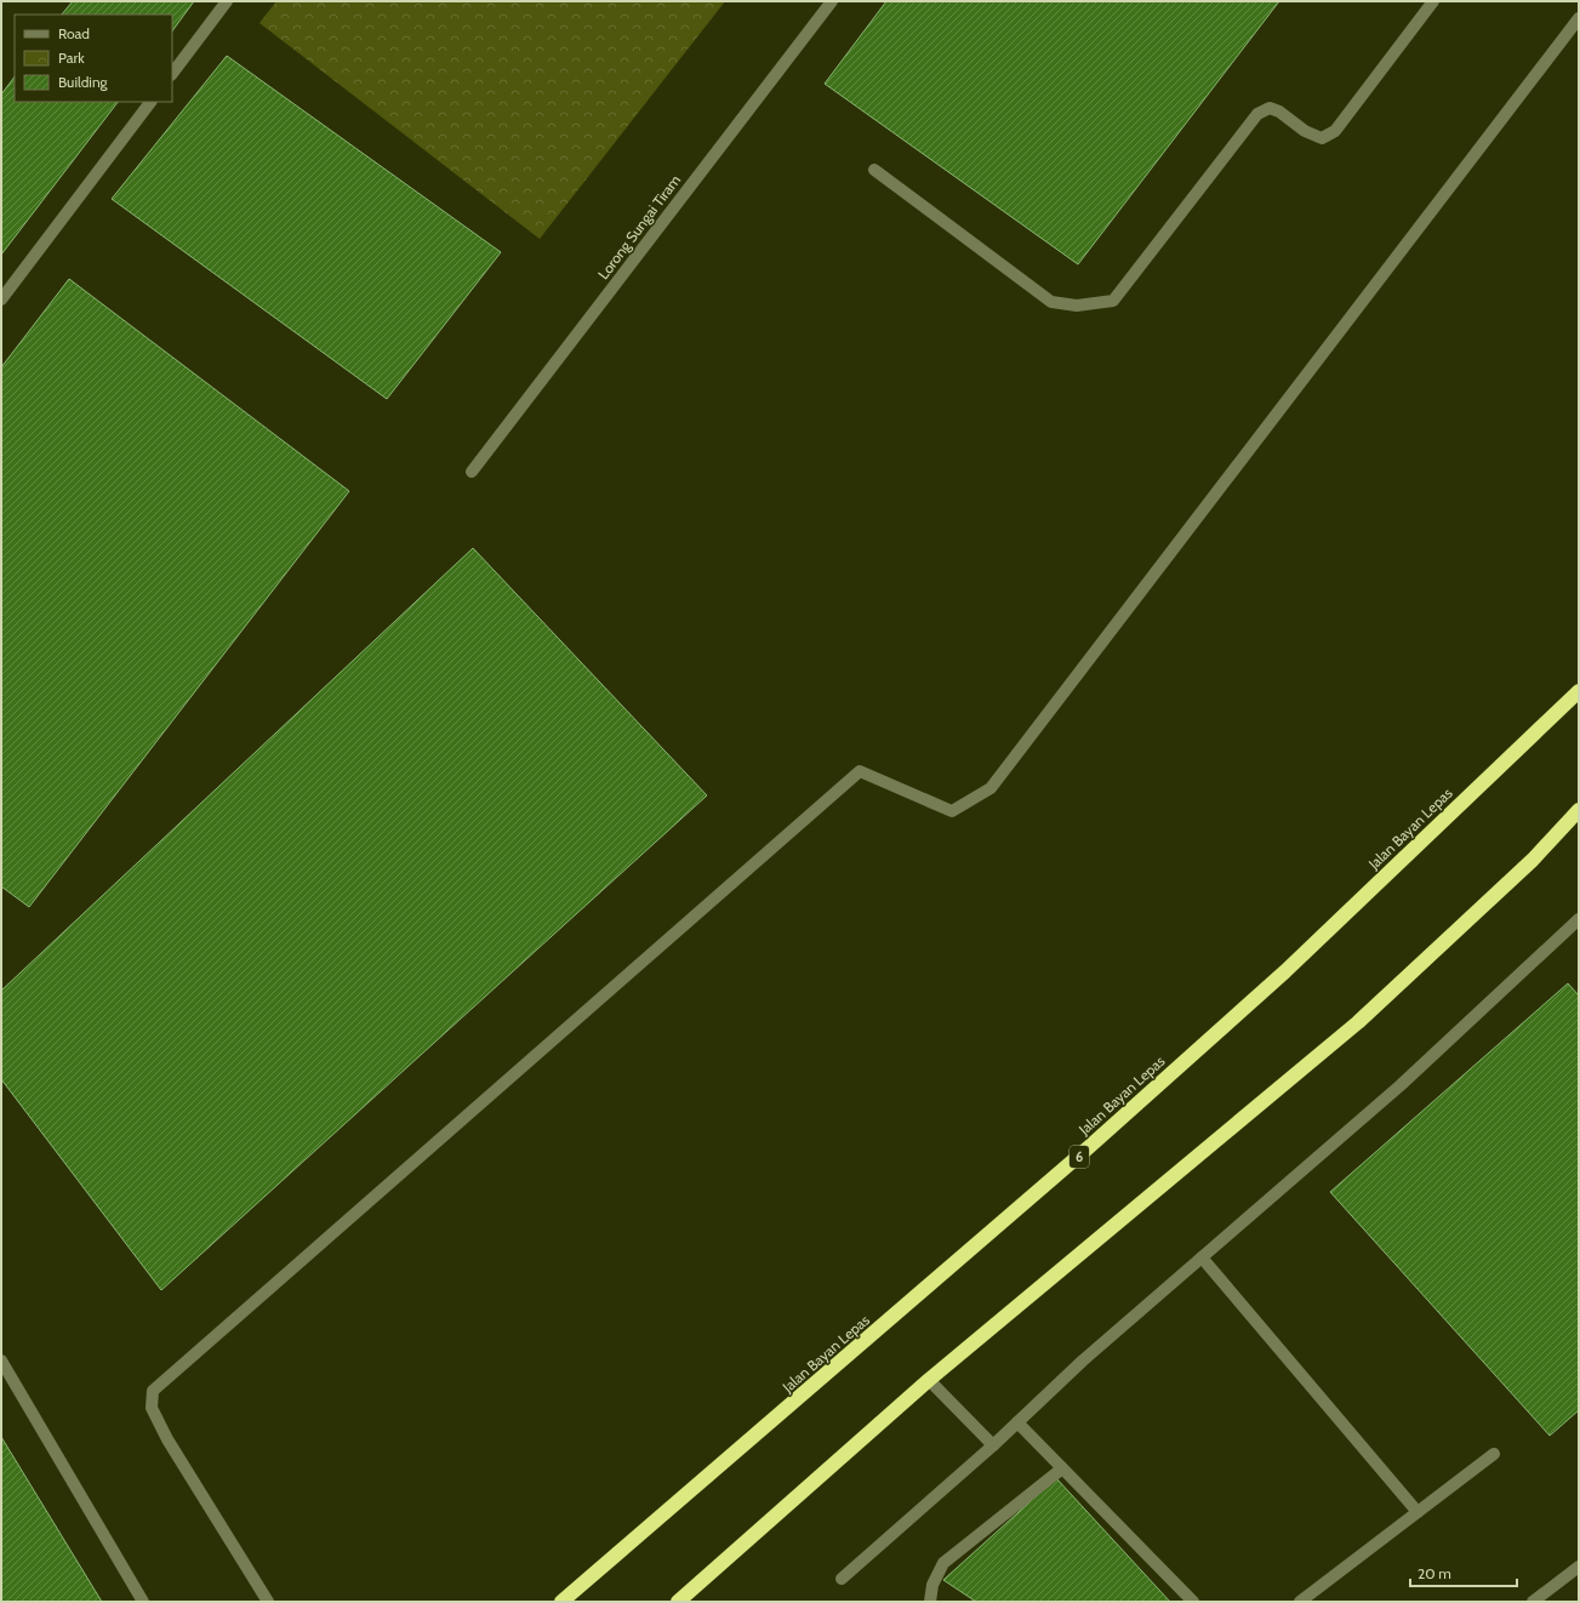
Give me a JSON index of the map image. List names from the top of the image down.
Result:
{
  "streets": {
    "highway": ["Jalan Bayan Lepas", "6"],
    "street": ["Lorong Sungai Tiram"]
  },
  "legend": ["Road", "Park", "Building"],
  "scale_bar": "20 m"
}
